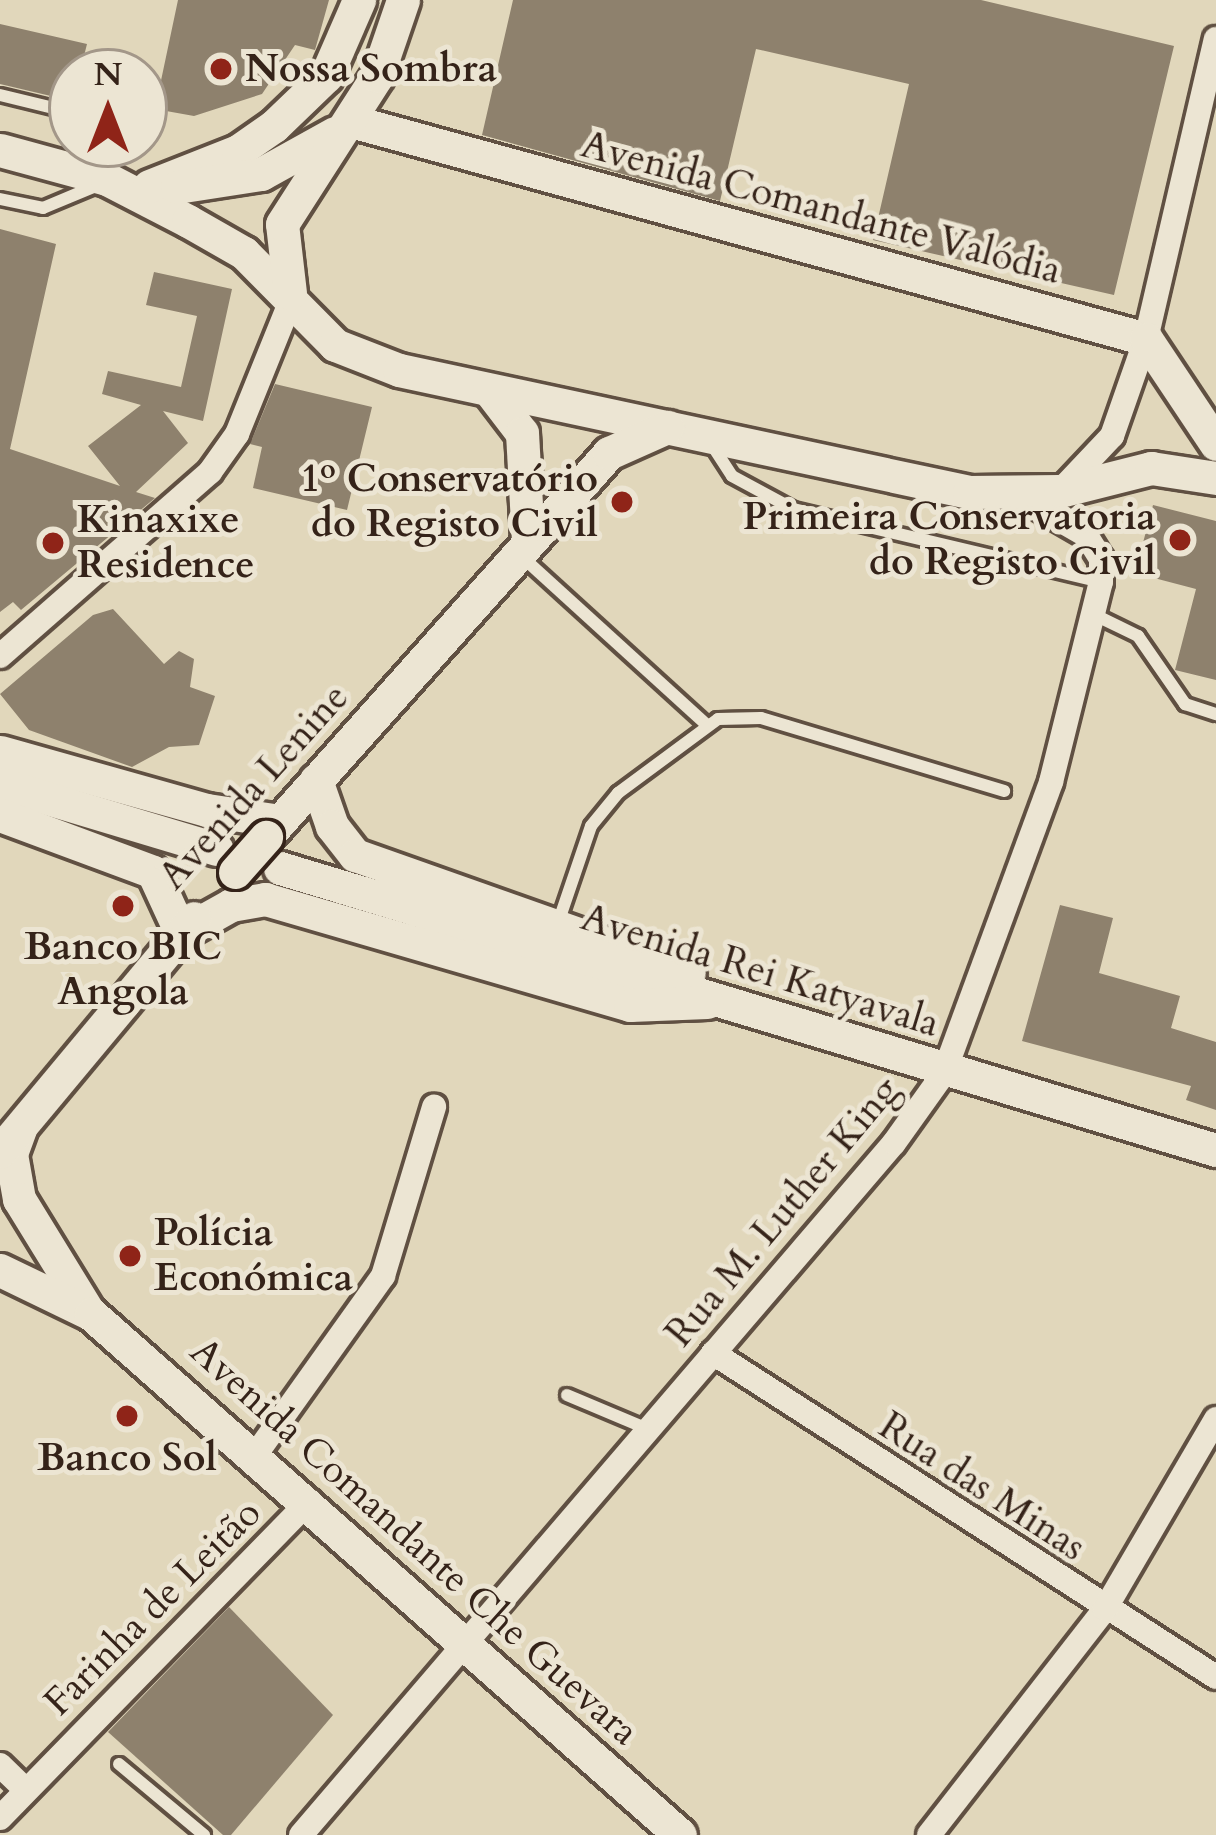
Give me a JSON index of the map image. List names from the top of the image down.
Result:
{
  "streets": {
    "main road": [
      "Avenida Comandante Valódia",
      "Avenida Lenine",
      "Avenida Rei Katyavala",
      "Avenida Comandante Che Guevara"
    ],
    "street": ["Rua M. Luther King", "Rua das Minas", "Farinha de Leitão"]
  },
  "crossings": [
    ["Avenida Lenine", "Avenida Comandante Che Guevara"],
    ["Avenida Rei Katyavala", "Rua M. Luther King"],
    ["Rua M. Luther King", "Rua das Minas"],
    ["Rua M. Luther King", "Avenida Comandante Che Guevara"],
    ["Avenida Comandante Che Guevara", "Farinha de Leitão"]
  ],
  "places": [
    "Nossa Sombra",
    "1º Conservatório do Registo Civil",
    "Primeira Conservatoria do Registo Civil",
    "Kinaxixe Residence",
    "Banco BIC Angola",
    "Polícia Económica",
    "Banco Sol"
  ],
  "north": "top"
}
